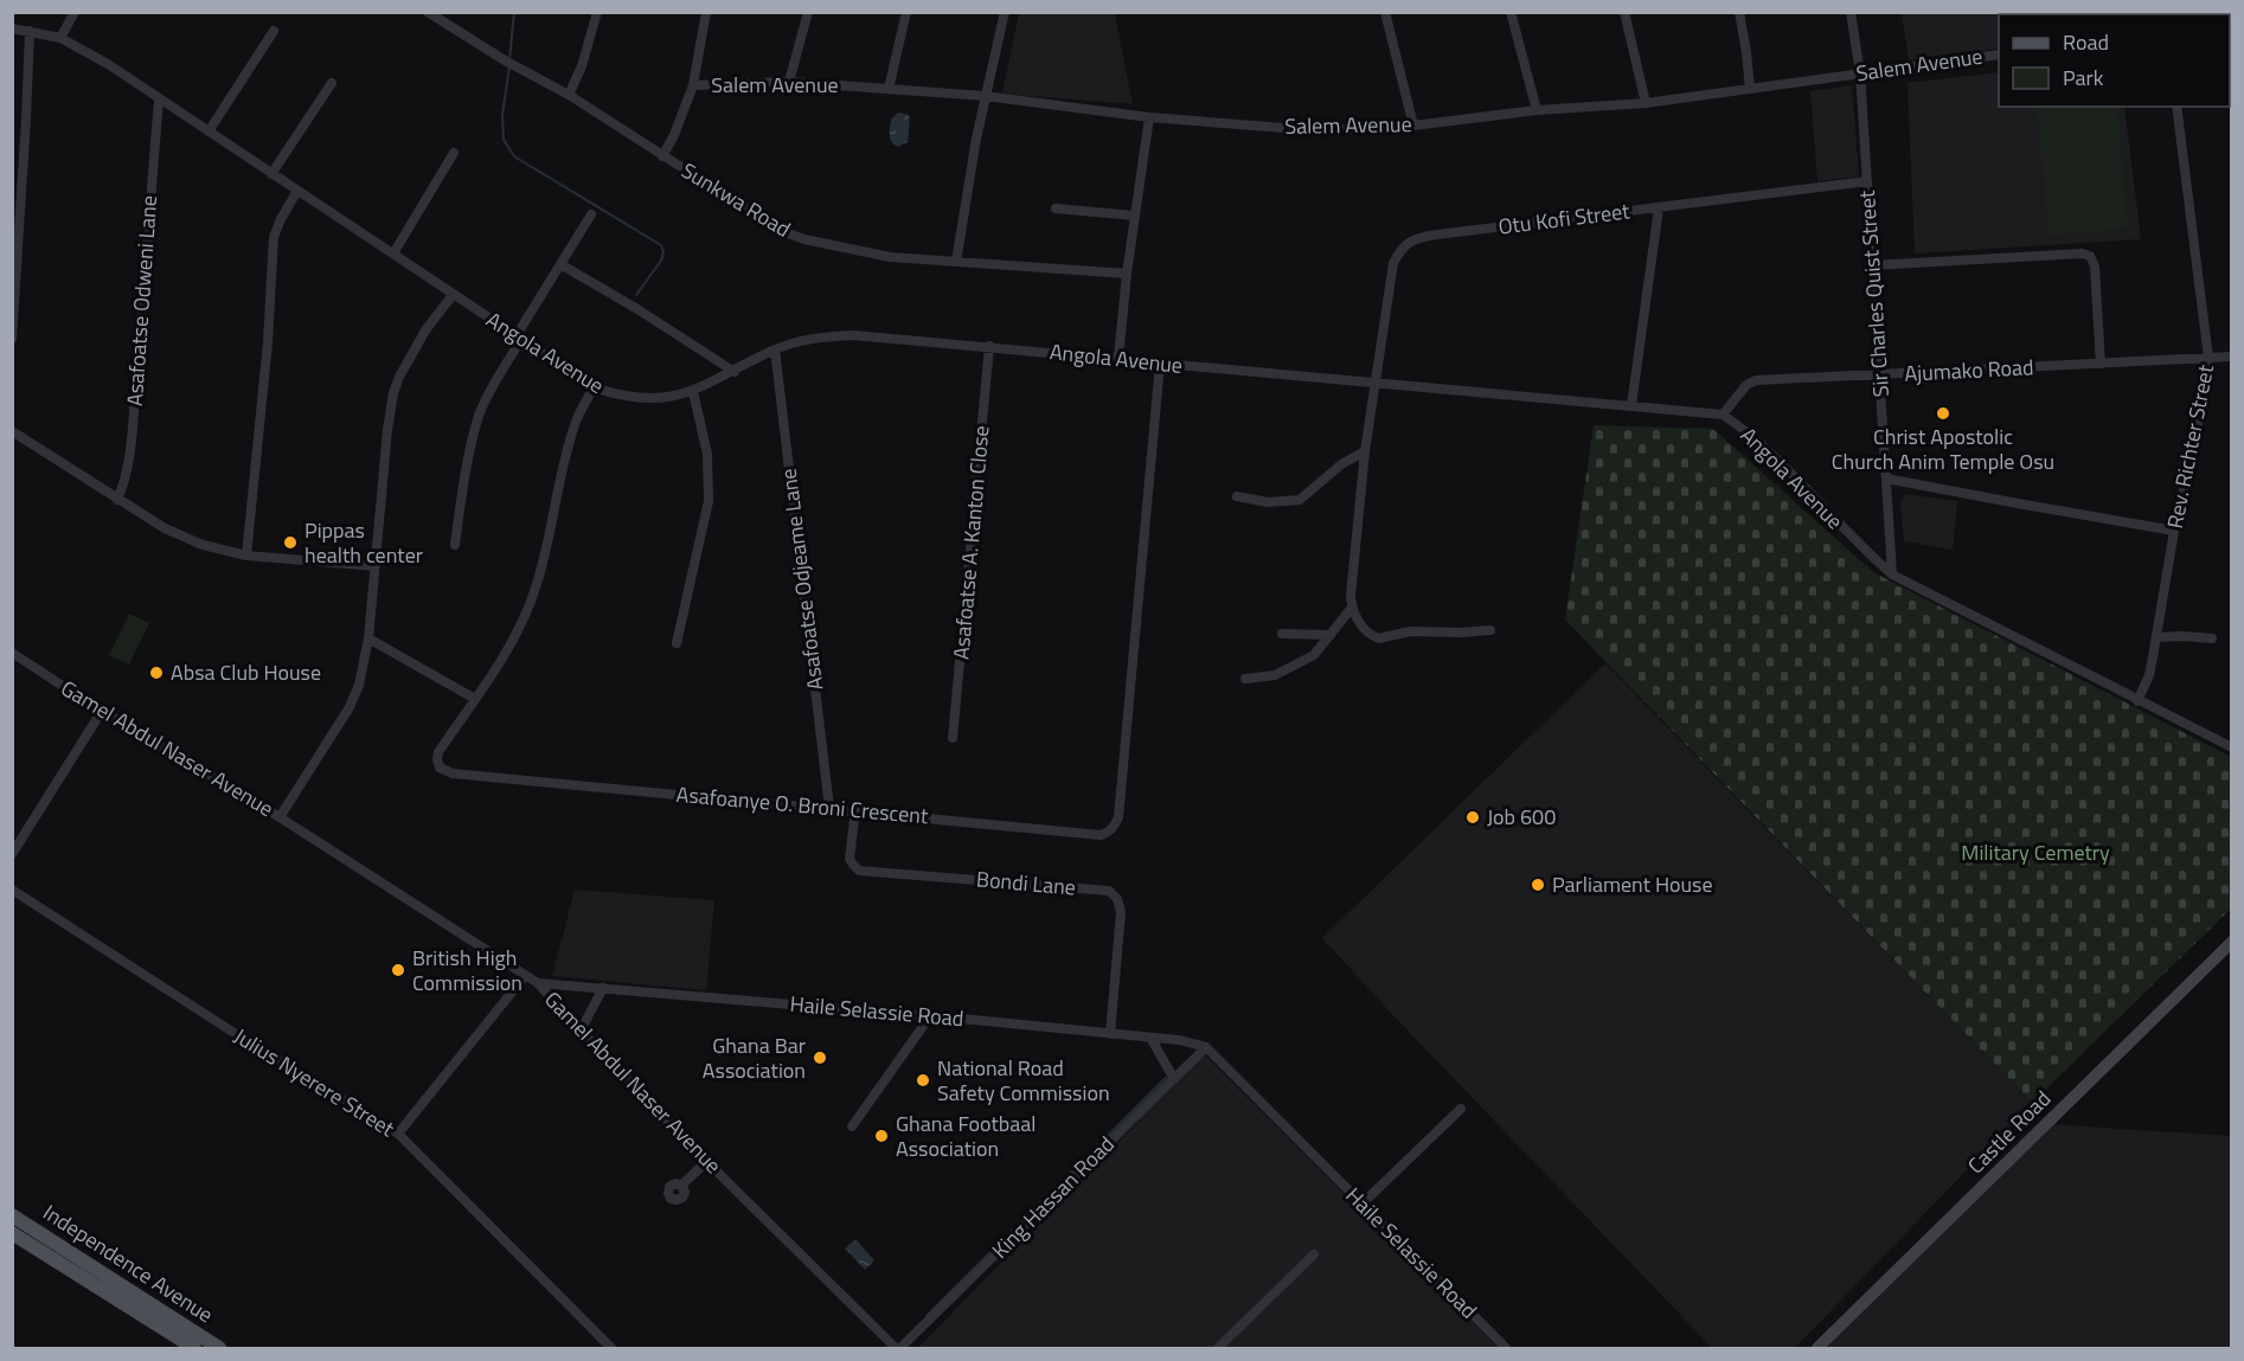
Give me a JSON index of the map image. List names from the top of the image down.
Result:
{
  "streets": {
    "main road": ["Castle Road", "Independence Avenue"],
    "street": [
      "Salem Avenue",
      "Sunkwa Road",
      "Otu Kofi Street",
      "Sir Charles Quist Street",
      "Asafoatse Odweni Lane",
      "Angola Avenue",
      "Ajumako Road",
      "Rev. Richter Street",
      "Asafoatse A. Kanton Close",
      "Asafoatse Odjeame Lane",
      "Gamel Abdul Naser Avenue",
      "Asafoanye O. Broni Crescent",
      "Bondi Lane",
      "Haile Selassie Road",
      "Julius Nyerere Street",
      "King Hassan Road"
    ]
  },
  "crossings": [
    ["Salem Avenue", "Sir Charles Quist Street"],
    ["Otu Kofi Street", "Sir Charles Quist Street"],
    ["Otu Kofi Street", "Angola Avenue"],
    ["Sir Charles Quist Street", "Angola Avenue"],
    ["Sir Charles Quist Street", "Ajumako Road"],
    ["Asafoatse Odweni Lane", "Angola Avenue"],
    ["Angola Avenue", "Ajumako Road"],
    ["Angola Avenue", "Rev. Richter Street"],
    ["Angola Avenue", "Asafoatse A. Kanton Close"],
    ["Angola Avenue", "Asafoatse Odjeame Lane"],
    ["Angola Avenue", "Asafoanye O. Broni Crescent"],
    ["Ajumako Road", "Rev. Richter Street"],
    ["Asafoatse Odjeame Lane", "Asafoanye O. Broni Crescent"],
    ["Gamel Abdul Naser Avenue", "Haile Selassie Road"],
    ["Gamel Abdul Naser Avenue", "King Hassan Road"],
    ["Asafoanye O. Broni Crescent", "Bondi Lane"],
    ["Bondi Lane", "Haile Selassie Road"],
    ["Haile Selassie Road", "King Hassan Road"]
  ],
  "parks": ["Military Cemetry"],
  "places": [
    "Christ Apostolic Church Anim Temple Osu",
    "Pippas health center",
    "Absa Club House",
    "Job 600",
    "Parliament House",
    "British High Commission",
    "Ghana Bar Association",
    "National Road Safety Commission",
    "Ghana Footbaal Association"
  ],
  "legend": ["Road", "Park"]
}
